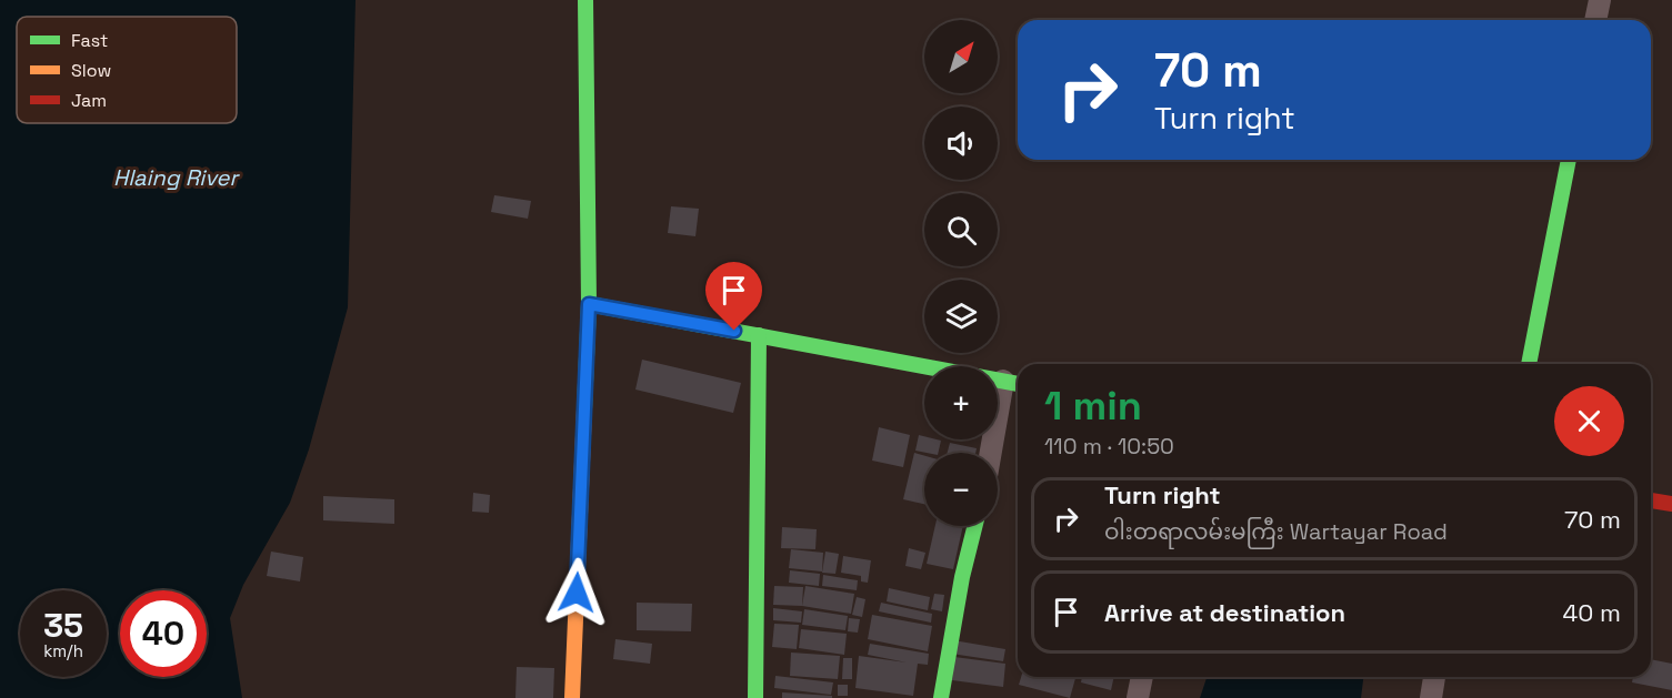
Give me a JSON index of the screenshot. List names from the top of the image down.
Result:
{
  "water": ["Hlaing River"],
  "legend": ["Fast", "Slow", "Jam"],
  "north": "top right",
  "page": {
    "map_buttons": ["+", "−"],
    "turn": ["70 m", "Turn right"],
    "heading": ["1 min", "110 m · 10:50"],
    "list": [
      {
        "name": "Turn right",
        "note": "ဝါးတရာလမ်းမကြီး Wartayar Road",
        "value": "70 m"
      },
      {
        "name": "Arrive at destination",
        "value": "40 m"
      }
    ],
    "speed": "35 km/h",
    "limit": "40"
  }
}
